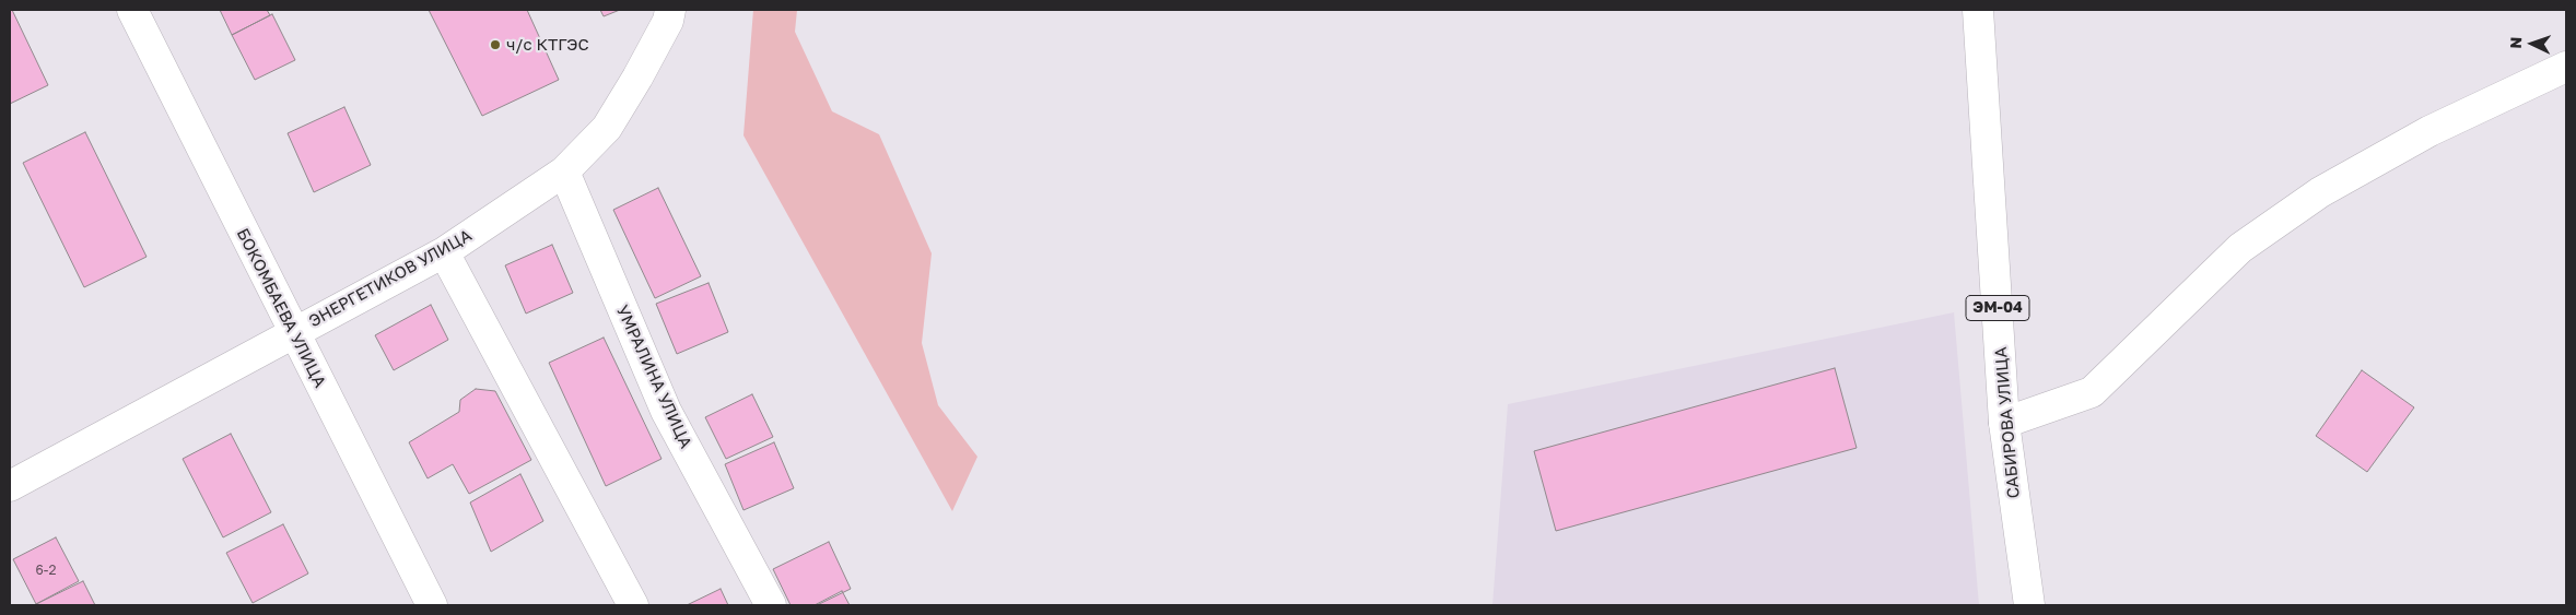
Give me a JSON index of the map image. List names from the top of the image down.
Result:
{
  "streets": {
    "main road": [
      "ЭНЕРГЕТИКОВ УЛИЦА",
      "БОКОМБАЕВА УЛИЦА",
      "ЭМ-04",
      "УМРАЛИНА УЛИЦА",
      "САБИРОВА УЛИЦА"
    ]
  },
  "crossings": [
    ["ЭНЕРГЕТИКОВ УЛИЦА", "БОКОМБАЕВА УЛИЦА"],
    ["ЭНЕРГЕТИКОВ УЛИЦА", "УМРАЛИНА УЛИЦА"]
  ],
  "places": ["ч/с КТГЭС"],
  "house_numbers": ["6-2"],
  "north": "left"
}
